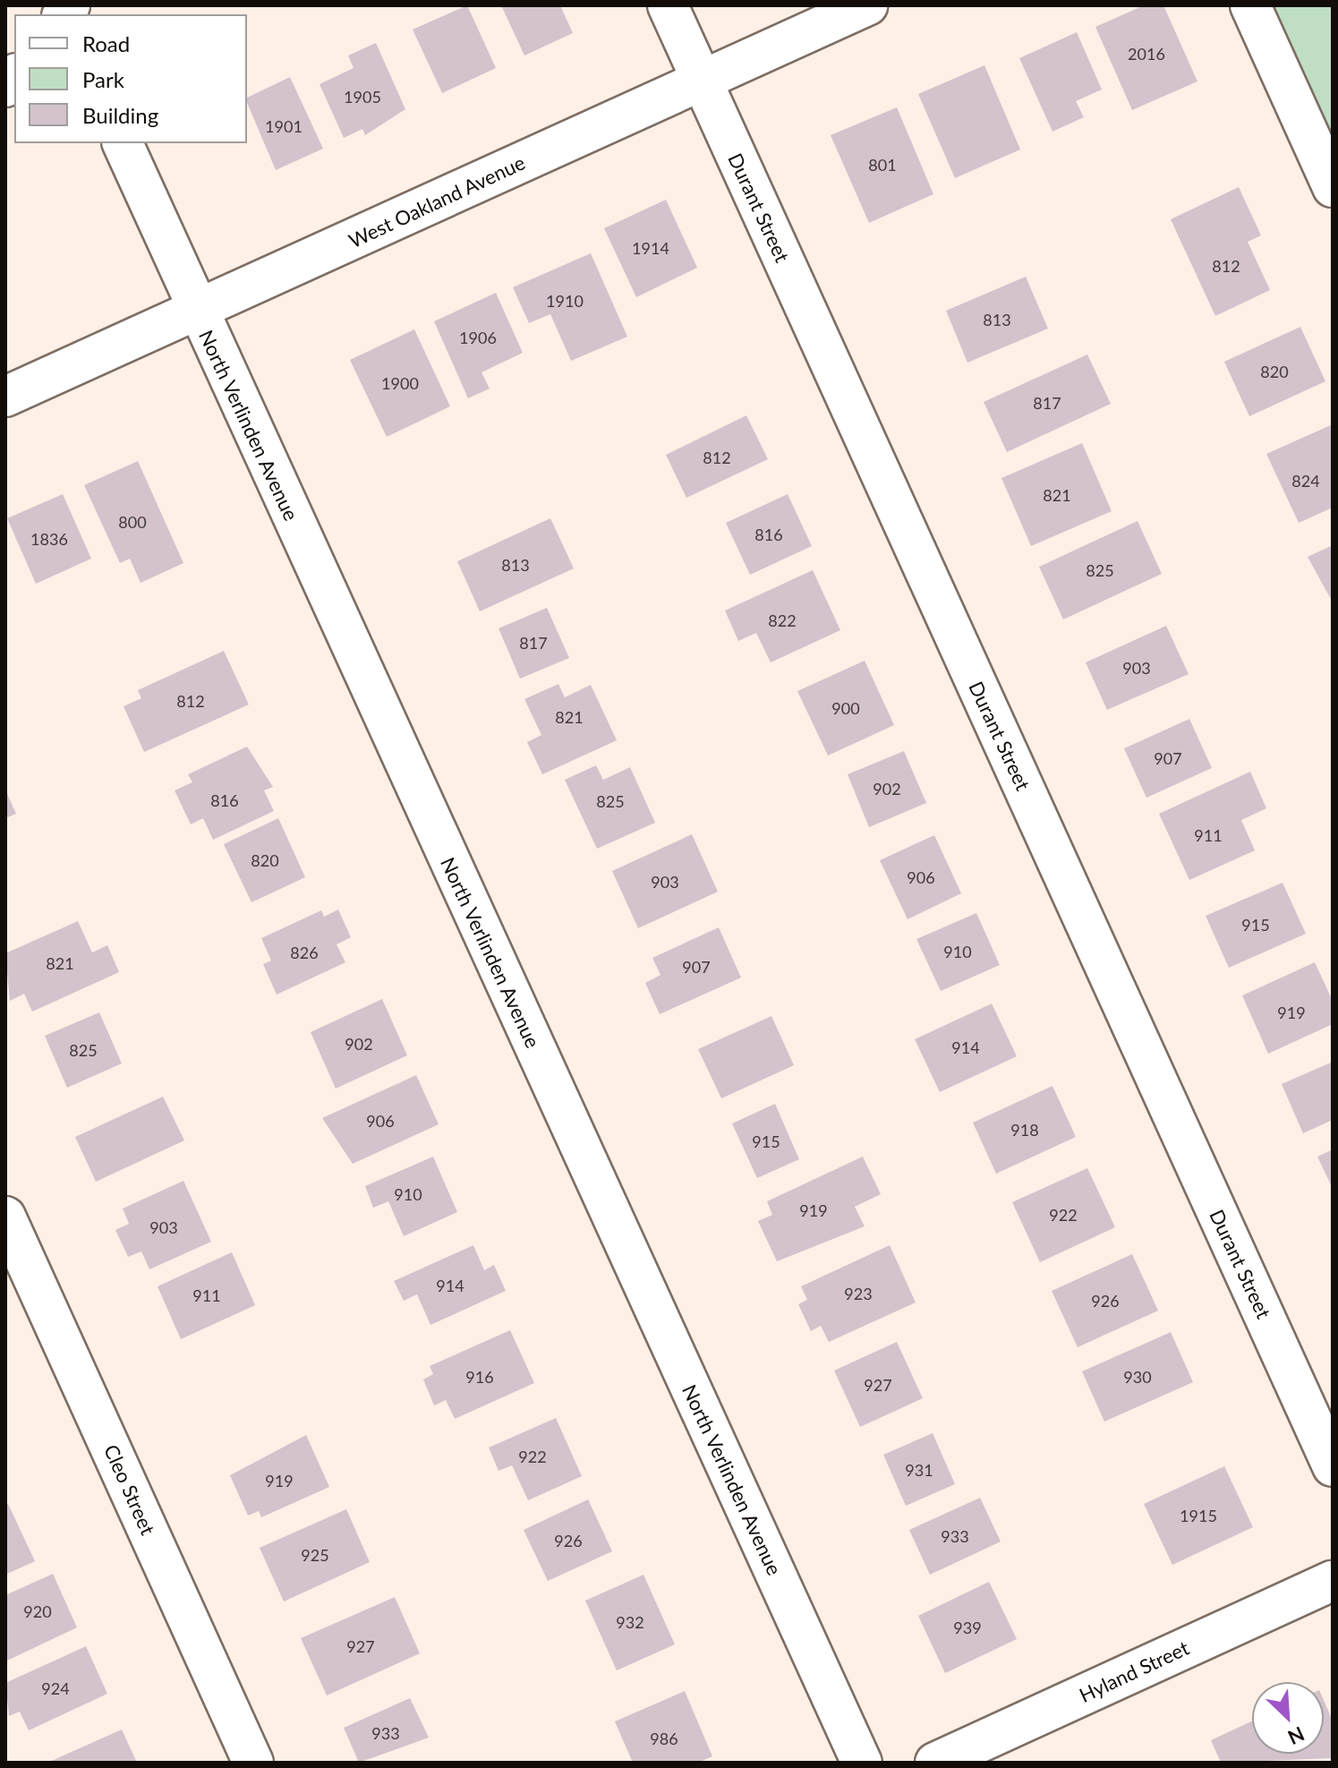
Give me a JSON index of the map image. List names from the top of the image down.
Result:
{
  "streets": {
    "street": [
      "West Oakland Avenue",
      "Durant Street",
      "North Verlinden Avenue",
      "Cleo Street",
      "Hyland Street"
    ]
  },
  "crossings": [
    ["West Oakland Avenue", "Durant Street"],
    ["West Oakland Avenue", "North Verlinden Avenue"]
  ],
  "house_numbers": [
    "2016",
    "1905",
    "1901",
    "801",
    "1914",
    "812",
    "1910",
    "813",
    "1906",
    "820",
    "1900",
    "817",
    "812",
    "824",
    "821",
    "800",
    "816",
    "1836",
    "813",
    "825",
    "822",
    "817",
    "903",
    "812",
    "900",
    "821",
    "907",
    "902",
    "816",
    "825",
    "911",
    "820",
    "906",
    "903",
    "915",
    "910",
    "826",
    "821",
    "907",
    "919",
    "902",
    "914",
    "825",
    "906",
    "918",
    "915",
    "910",
    "919",
    "922",
    "903",
    "914",
    "923",
    "911",
    "926",
    "916",
    "930",
    "927",
    "922",
    "931",
    "919",
    "1915",
    "933",
    "926",
    "925",
    "920",
    "932",
    "939",
    "927",
    "924",
    "933",
    "986"
  ],
  "legend": ["Road", "Park", "Building"],
  "north": "bottom right"
}
